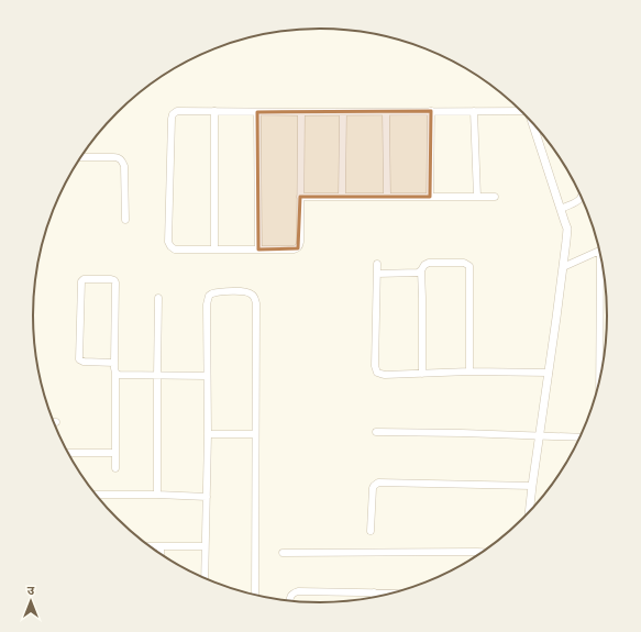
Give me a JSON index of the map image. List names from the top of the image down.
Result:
{
  "north": "top"
}
